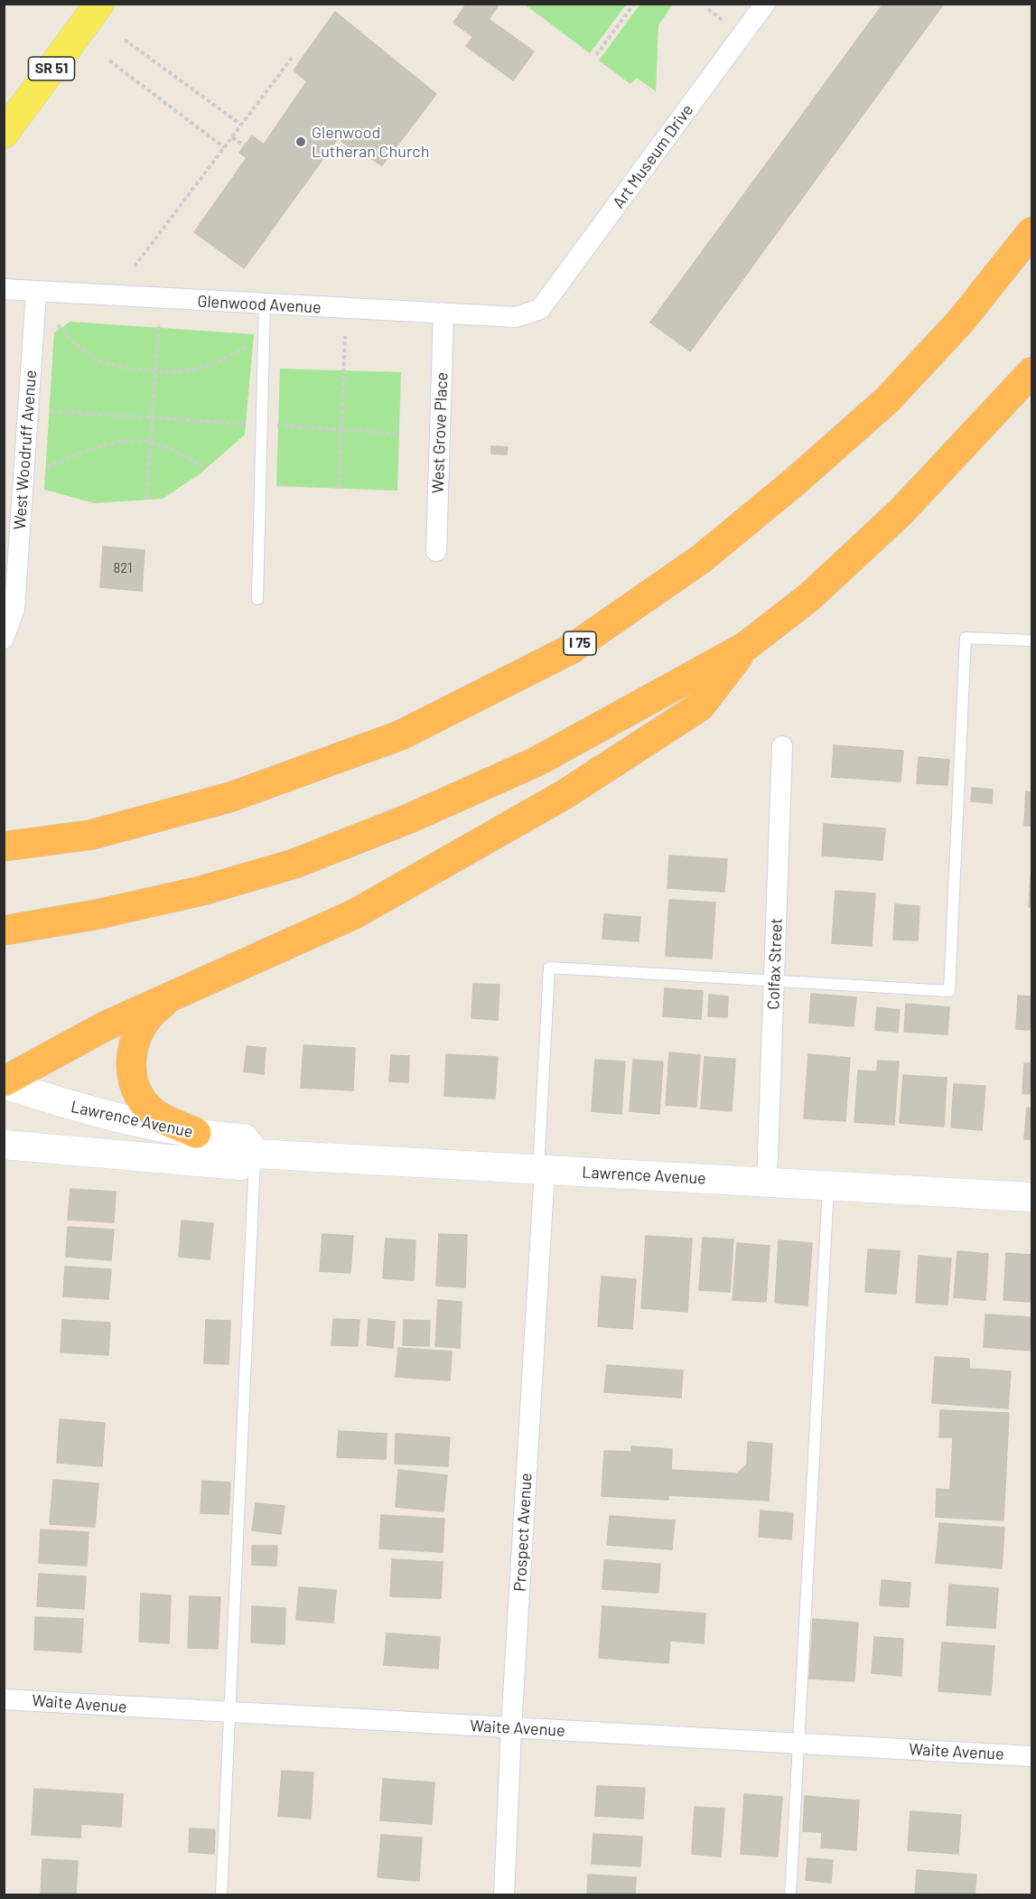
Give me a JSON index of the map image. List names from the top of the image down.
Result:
{
  "streets": {
    "highway": ["I 75"],
    "main road": ["SR 51"],
    "street": [
      "Art Museum Drive",
      "Glenwood Avenue",
      "West Grove Place",
      "West Woodruff Avenue",
      "Colfax Street",
      "Lawrence Avenue",
      "Prospect Avenue",
      "Waite Avenue"
    ]
  },
  "crossings": [
    ["Art Museum Drive", "Glenwood Avenue"],
    ["Glenwood Avenue", "West Grove Place"],
    ["Glenwood Avenue", "West Woodruff Avenue"],
    ["Colfax Street", "Lawrence Avenue"],
    ["Lawrence Avenue", "Prospect Avenue"],
    ["Prospect Avenue", "Waite Avenue"]
  ],
  "places": ["Glenwood Lutheran Church"],
  "house_numbers": ["821"]
}
